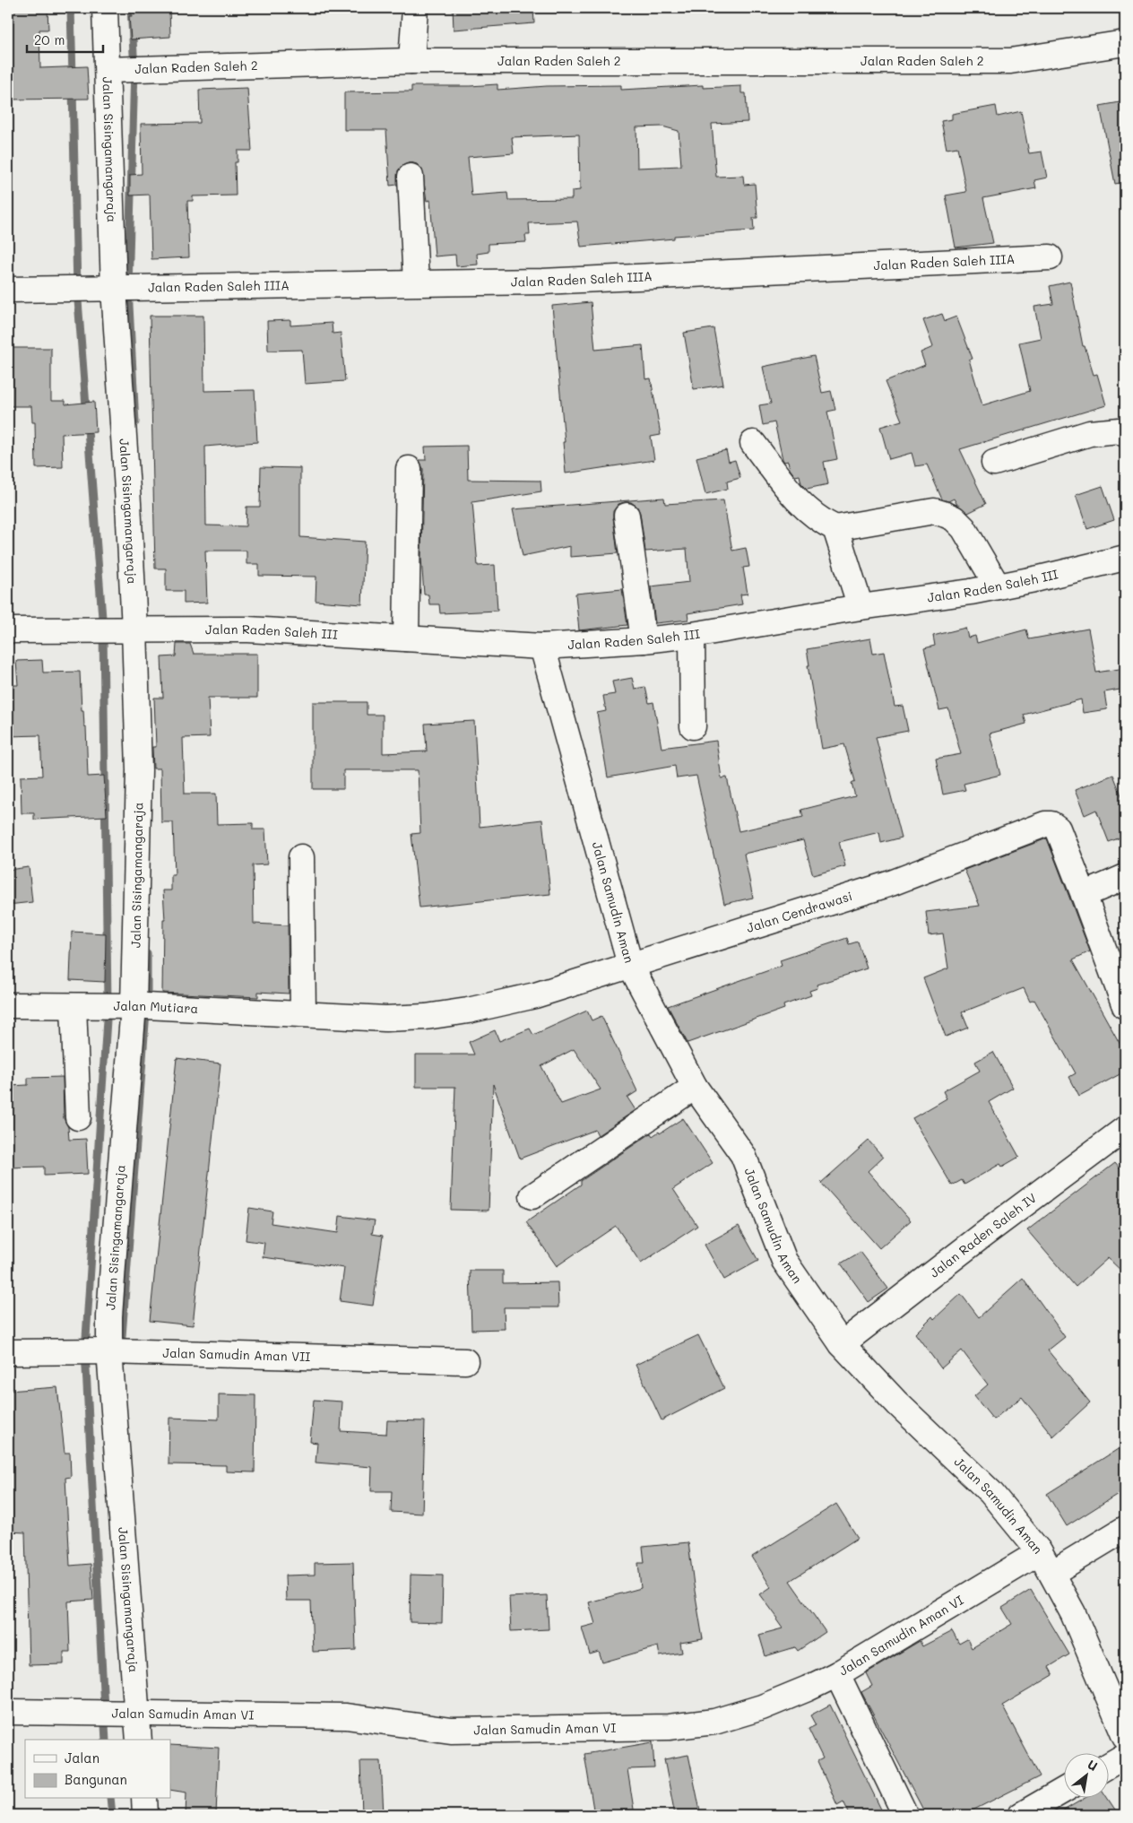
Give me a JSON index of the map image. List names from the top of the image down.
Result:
{
  "streets": {
    "street": [
      "Jalan Raden Saleh 2",
      "Jalan Sisingamangaraja",
      "Jalan Raden Saleh IIIA",
      "Jalan Raden Saleh III",
      "Jalan Samudin Aman",
      "Jalan Cendrawasi",
      "Jalan Mutiara",
      "Jalan Raden Saleh IV",
      "Jalan Samudin Aman VII",
      "Jalan Samudin Aman VI"
    ]
  },
  "crossings": [
    ["Jalan Raden Saleh 2", "Jalan Sisingamangaraja"],
    ["Jalan Sisingamangaraja", "Jalan Raden Saleh IIIA"],
    ["Jalan Sisingamangaraja", "Jalan Raden Saleh III"],
    ["Jalan Sisingamangaraja", "Jalan Mutiara"],
    ["Jalan Sisingamangaraja", "Jalan Samudin Aman VII"],
    ["Jalan Sisingamangaraja", "Jalan Samudin Aman VI"],
    ["Jalan Raden Saleh III", "Jalan Samudin Aman"],
    ["Jalan Samudin Aman", "Jalan Cendrawasi"],
    ["Jalan Samudin Aman", "Jalan Raden Saleh IV"],
    ["Jalan Samudin Aman", "Jalan Samudin Aman VI"],
    ["Jalan Cendrawasi", "Jalan Mutiara"]
  ],
  "legend": ["Jalan", "Bangunan"],
  "scale_bar": "20 m",
  "north": "top right"
}
